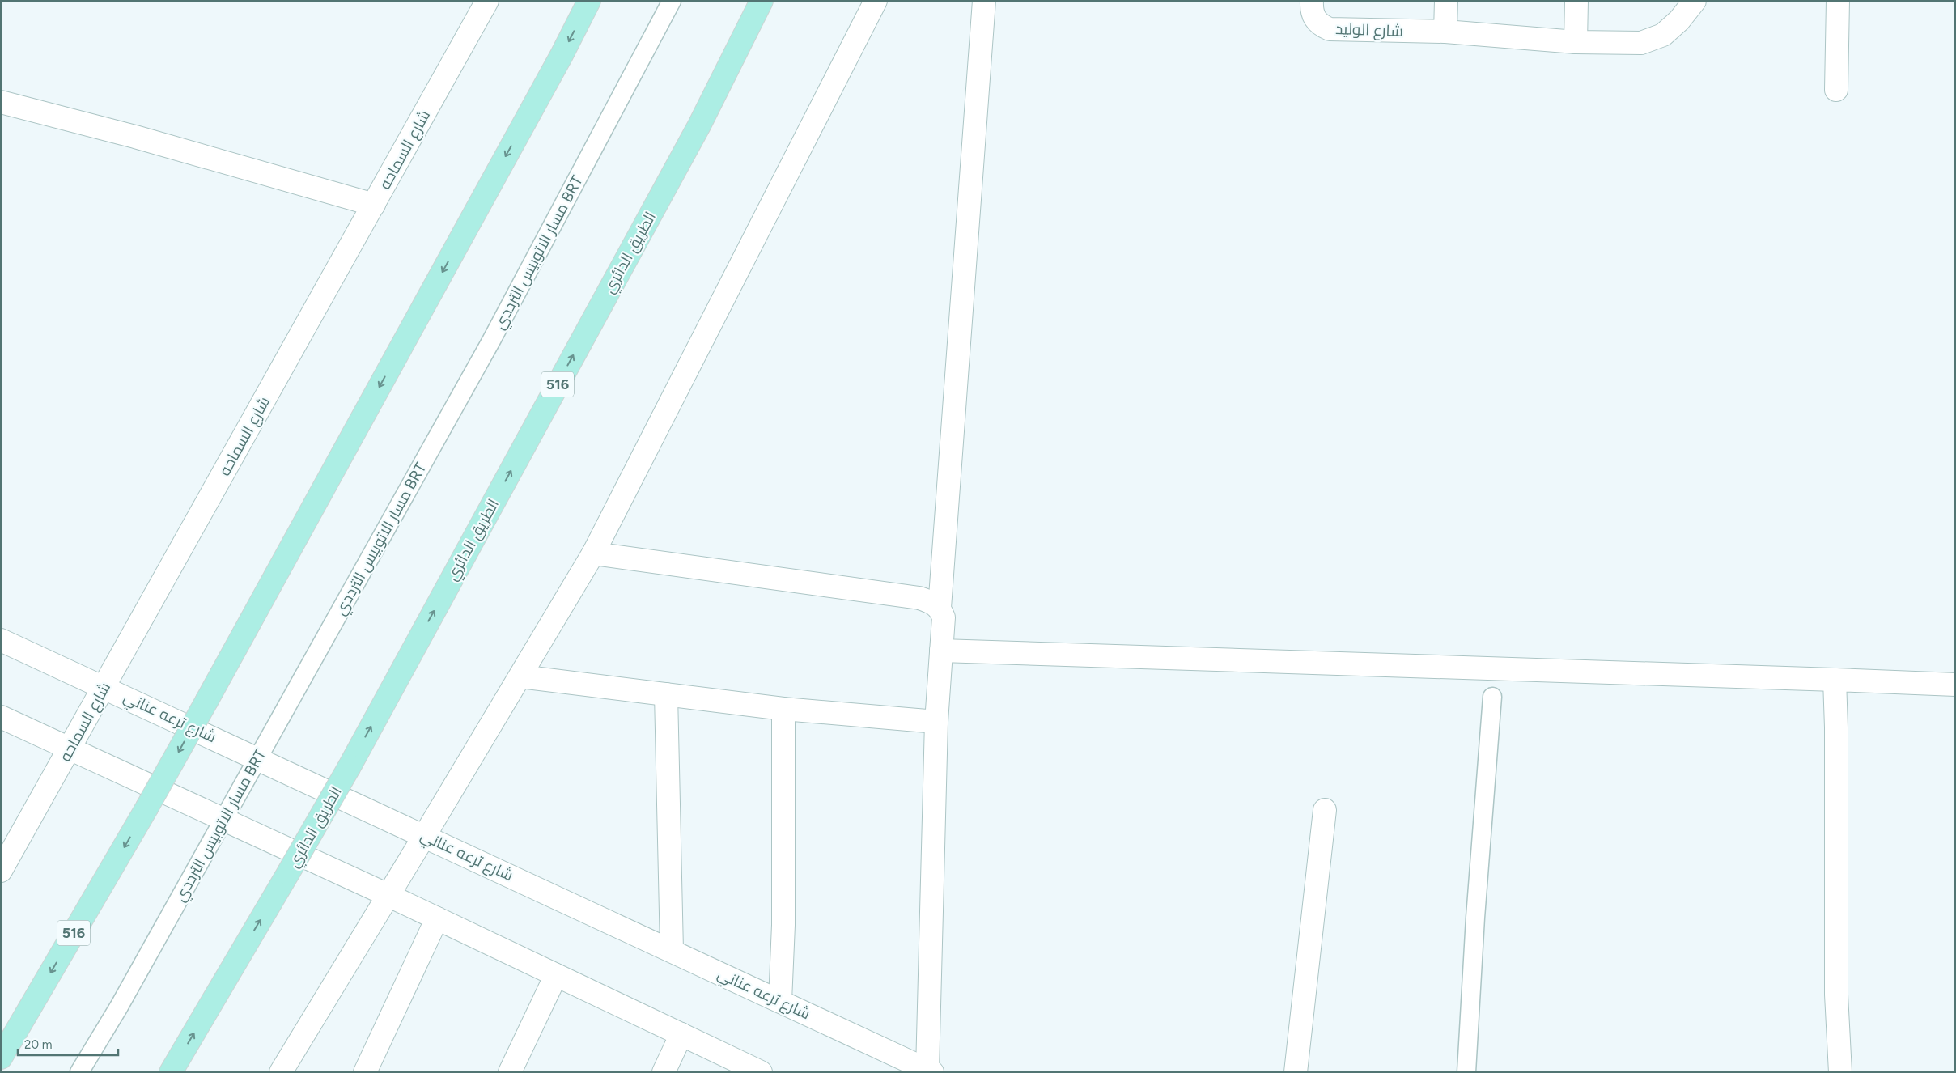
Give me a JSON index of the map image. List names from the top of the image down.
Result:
{
  "streets": {
    "highway": ["الطريق الدائري", "516"],
    "street": ["شارع الوليد", "شارع السماحه", "شارع ترعه عناني"],
    "lane": ["مسار الاتوبيس الترددي BRT"]
  },
  "crossings": [
    ["شارع السماحه", "شارع ترعه عناني"]
  ],
  "scale_bar": "20 m"
}
